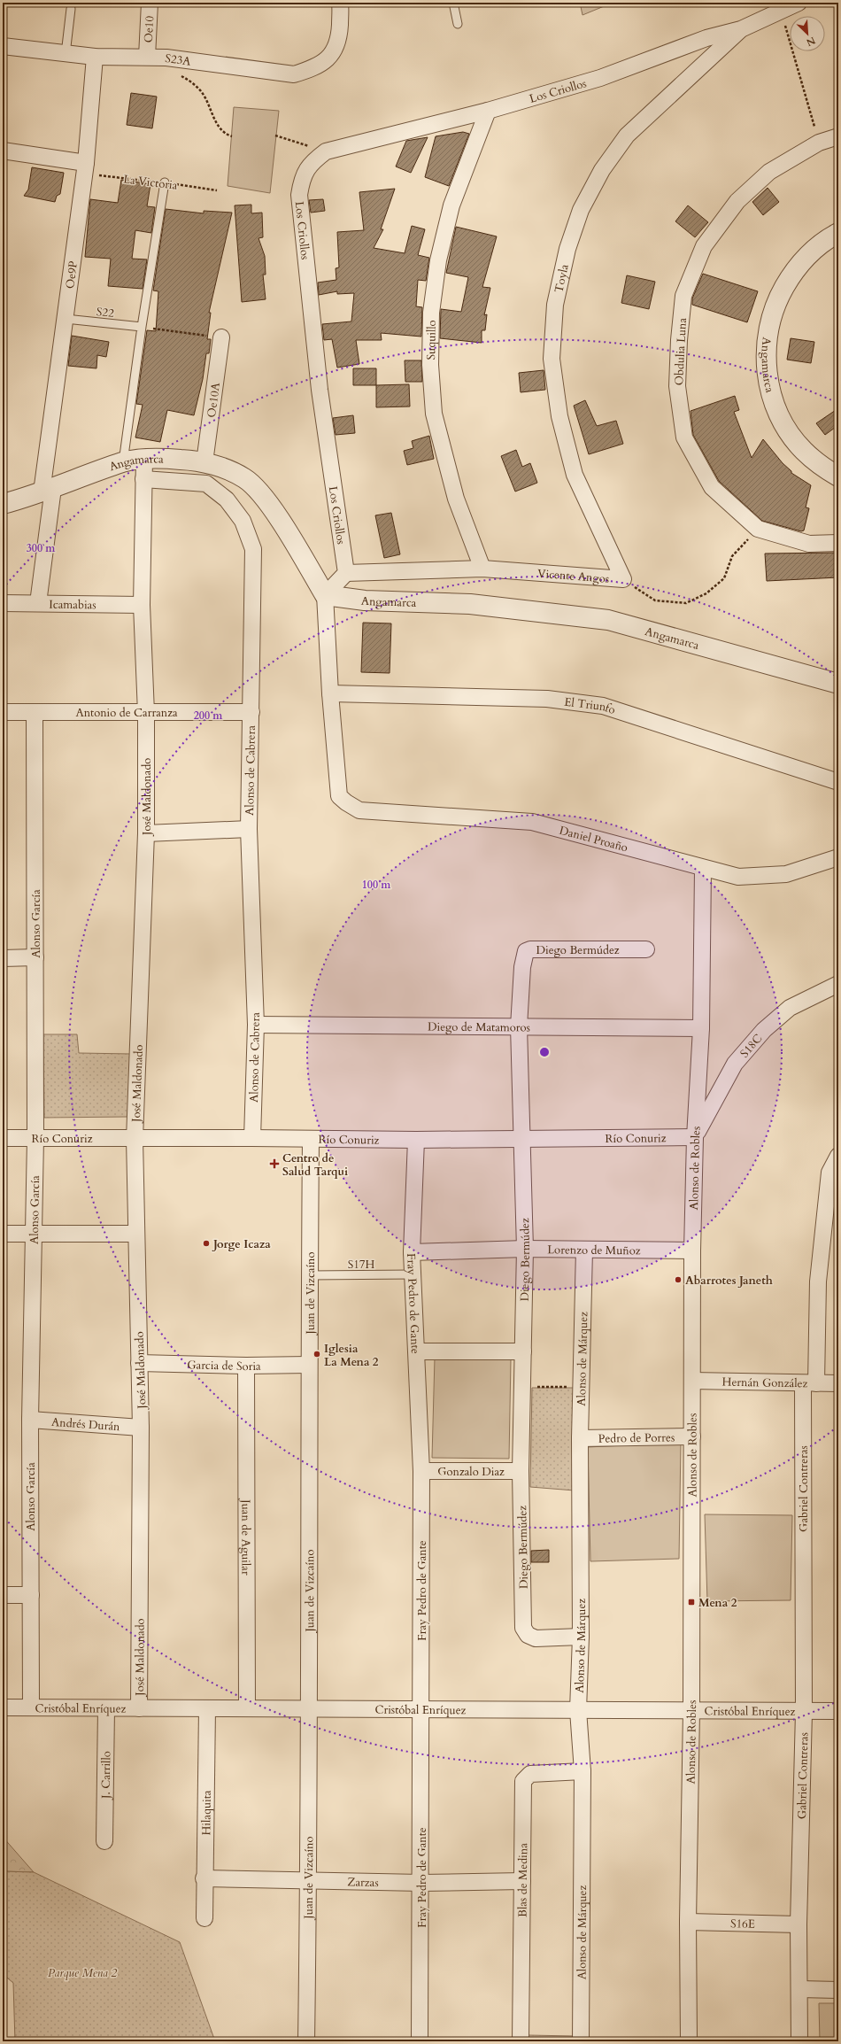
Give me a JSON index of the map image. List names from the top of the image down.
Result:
{
  "streets": {
    "street": [
      "Oe10",
      "S23A",
      "Los Criollos",
      "Oe9P",
      "Toyla",
      "Suquillo",
      "Obdulia Luna",
      "Angamarca",
      "Oe10A",
      "Vicente Angos",
      "Icamabias",
      "El Triunfo",
      "Antonio de Carranza",
      "Alonso de Cabrera",
      "José Maldonado",
      "Daniel Proaño",
      "Alonso García",
      "Diego Bermúdez",
      "Diego de Matamoros",
      "S18C",
      "Río Conuriz",
      "Alonso de Robles",
      "Lorenzo de Muñoz",
      "Juan de Vizcaíno",
      "Fray Pedro de Gante",
      "Alonso de Márquez",
      "Garcia de Soria",
      "Hernán González",
      "Andrés Durán",
      "Pedro de Porres",
      "Gonzalo Diaz",
      "Gabriel Contreras",
      "Juan de Aguilar",
      "Cristóbal Enríquez",
      "J. Carrillo",
      "Hilaquita",
      "Blas de Medina",
      "Zarzas",
      "S16E"
    ],
    "lane": ["S22", "S17H"],
    "path": ["La Victoria"]
  },
  "crossings": [
    ["Oe10", "S23A"],
    ["S23A", "Oe9P"],
    ["Los Criollos", "Toyla"],
    ["Los Criollos", "Suquillo"],
    ["Los Criollos", "Vicente Angos"],
    ["La Victoria", "Oe9P"],
    ["Oe9P", "S22"],
    ["Oe9P", "Angamarca"],
    ["Oe9P", "Icamabias"],
    ["Toyla", "Vicente Angos"],
    ["Suquillo", "Vicente Angos"],
    ["Obdulia Luna", "Vicente Angos"],
    ["Angamarca", "Oe10A"],
    ["Angamarca", "José Maldonado"],
    ["Icamabias", "José Maldonado"],
    ["El Triunfo", "Daniel Proaño"],
    ["Antonio de Carranza", "Alonso de Cabrera"],
    ["Antonio de Carranza", "José Maldonado"],
    ["Antonio de Carranza", "Alonso García"],
    ["Alonso de Cabrera", "José Maldonado"],
    ["Alonso de Cabrera", "Diego de Matamoros"],
    ["Alonso de Cabrera", "Río Conuriz"],
    ["José Maldonado", "Río Conuriz"],
    ["José Maldonado", "Garcia de Soria"],
    ["José Maldonado", "Andrés Durán"],
    ["José Maldonado", "Cristóbal Enríquez"],
    ["Daniel Proaño", "Alonso de Robles"],
    ["Alonso García", "Río Conuriz"],
    ["Alonso García", "Andrés Durán"],
    ["Alonso García", "Cristóbal Enríquez"],
    ["Diego Bermúdez", "Diego de Matamoros"],
    ["Diego Bermúdez", "Río Conuriz"],
    ["Diego Bermúdez", "Lorenzo de Muñoz"],
    ["Diego Bermúdez", "Alonso de Márquez"],
    ["Diego Bermúdez", "Gonzalo Diaz"],
    ["Diego de Matamoros", "Alonso de Robles"],
    ["S18C", "Río Conuriz"],
    ["S18C", "Alonso de Robles"],
    ["Río Conuriz", "Alonso de Robles"],
    ["Río Conuriz", "Juan de Vizcaíno"],
    ["Río Conuriz", "Fray Pedro de Gante"],
    ["Alonso de Robles", "Lorenzo de Muñoz"],
    ["Alonso de Robles", "Hernán González"],
    ["Alonso de Robles", "Pedro de Porres"],
    ["Alonso de Robles", "Cristóbal Enríquez"],
    ["Alonso de Robles", "S16E"],
    ["Lorenzo de Muñoz", "Fray Pedro de Gante"],
    ["Lorenzo de Muñoz", "Alonso de Márquez"],
    ["S17H", "Juan de Vizcaíno"],
    ["S17H", "Fray Pedro de Gante"],
    ["Juan de Vizcaíno", "Garcia de Soria"],
    ["Juan de Vizcaíno", "Cristóbal Enríquez"],
    ["Juan de Vizcaíno", "Zarzas"],
    ["Fray Pedro de Gante", "Gonzalo Diaz"],
    ["Fray Pedro de Gante", "Cristóbal Enríquez"],
    ["Fray Pedro de Gante", "Zarzas"],
    ["Alonso de Márquez", "Pedro de Porres"],
    ["Alonso de Márquez", "Cristóbal Enríquez"],
    ["Alonso de Márquez", "Blas de Medina"],
    ["Garcia de Soria", "Juan de Aguilar"],
    ["Hernán González", "Gabriel Contreras"],
    ["Gabriel Contreras", "Cristóbal Enríquez"],
    ["Gabriel Contreras", "S16E"],
    ["Juan de Aguilar", "Cristóbal Enríquez"],
    ["Cristóbal Enríquez", "J. Carrillo"],
    ["Cristóbal Enríquez", "Hilaquita"],
    ["Hilaquita", "Zarzas"],
    ["Blas de Medina", "Zarzas"]
  ],
  "parks": ["Parque Mena 2"],
  "places": {
    "health": ["Centro de Salud Tarqui"],
    "other": ["Jorge Icaza", "Abarrotes Janeth", "Iglesia La Mena 2"],
    "transit": ["Mena 2"]
  },
  "north": "bottom right",
  "rings": ["300 m", "200 m", "100 m"]
}
